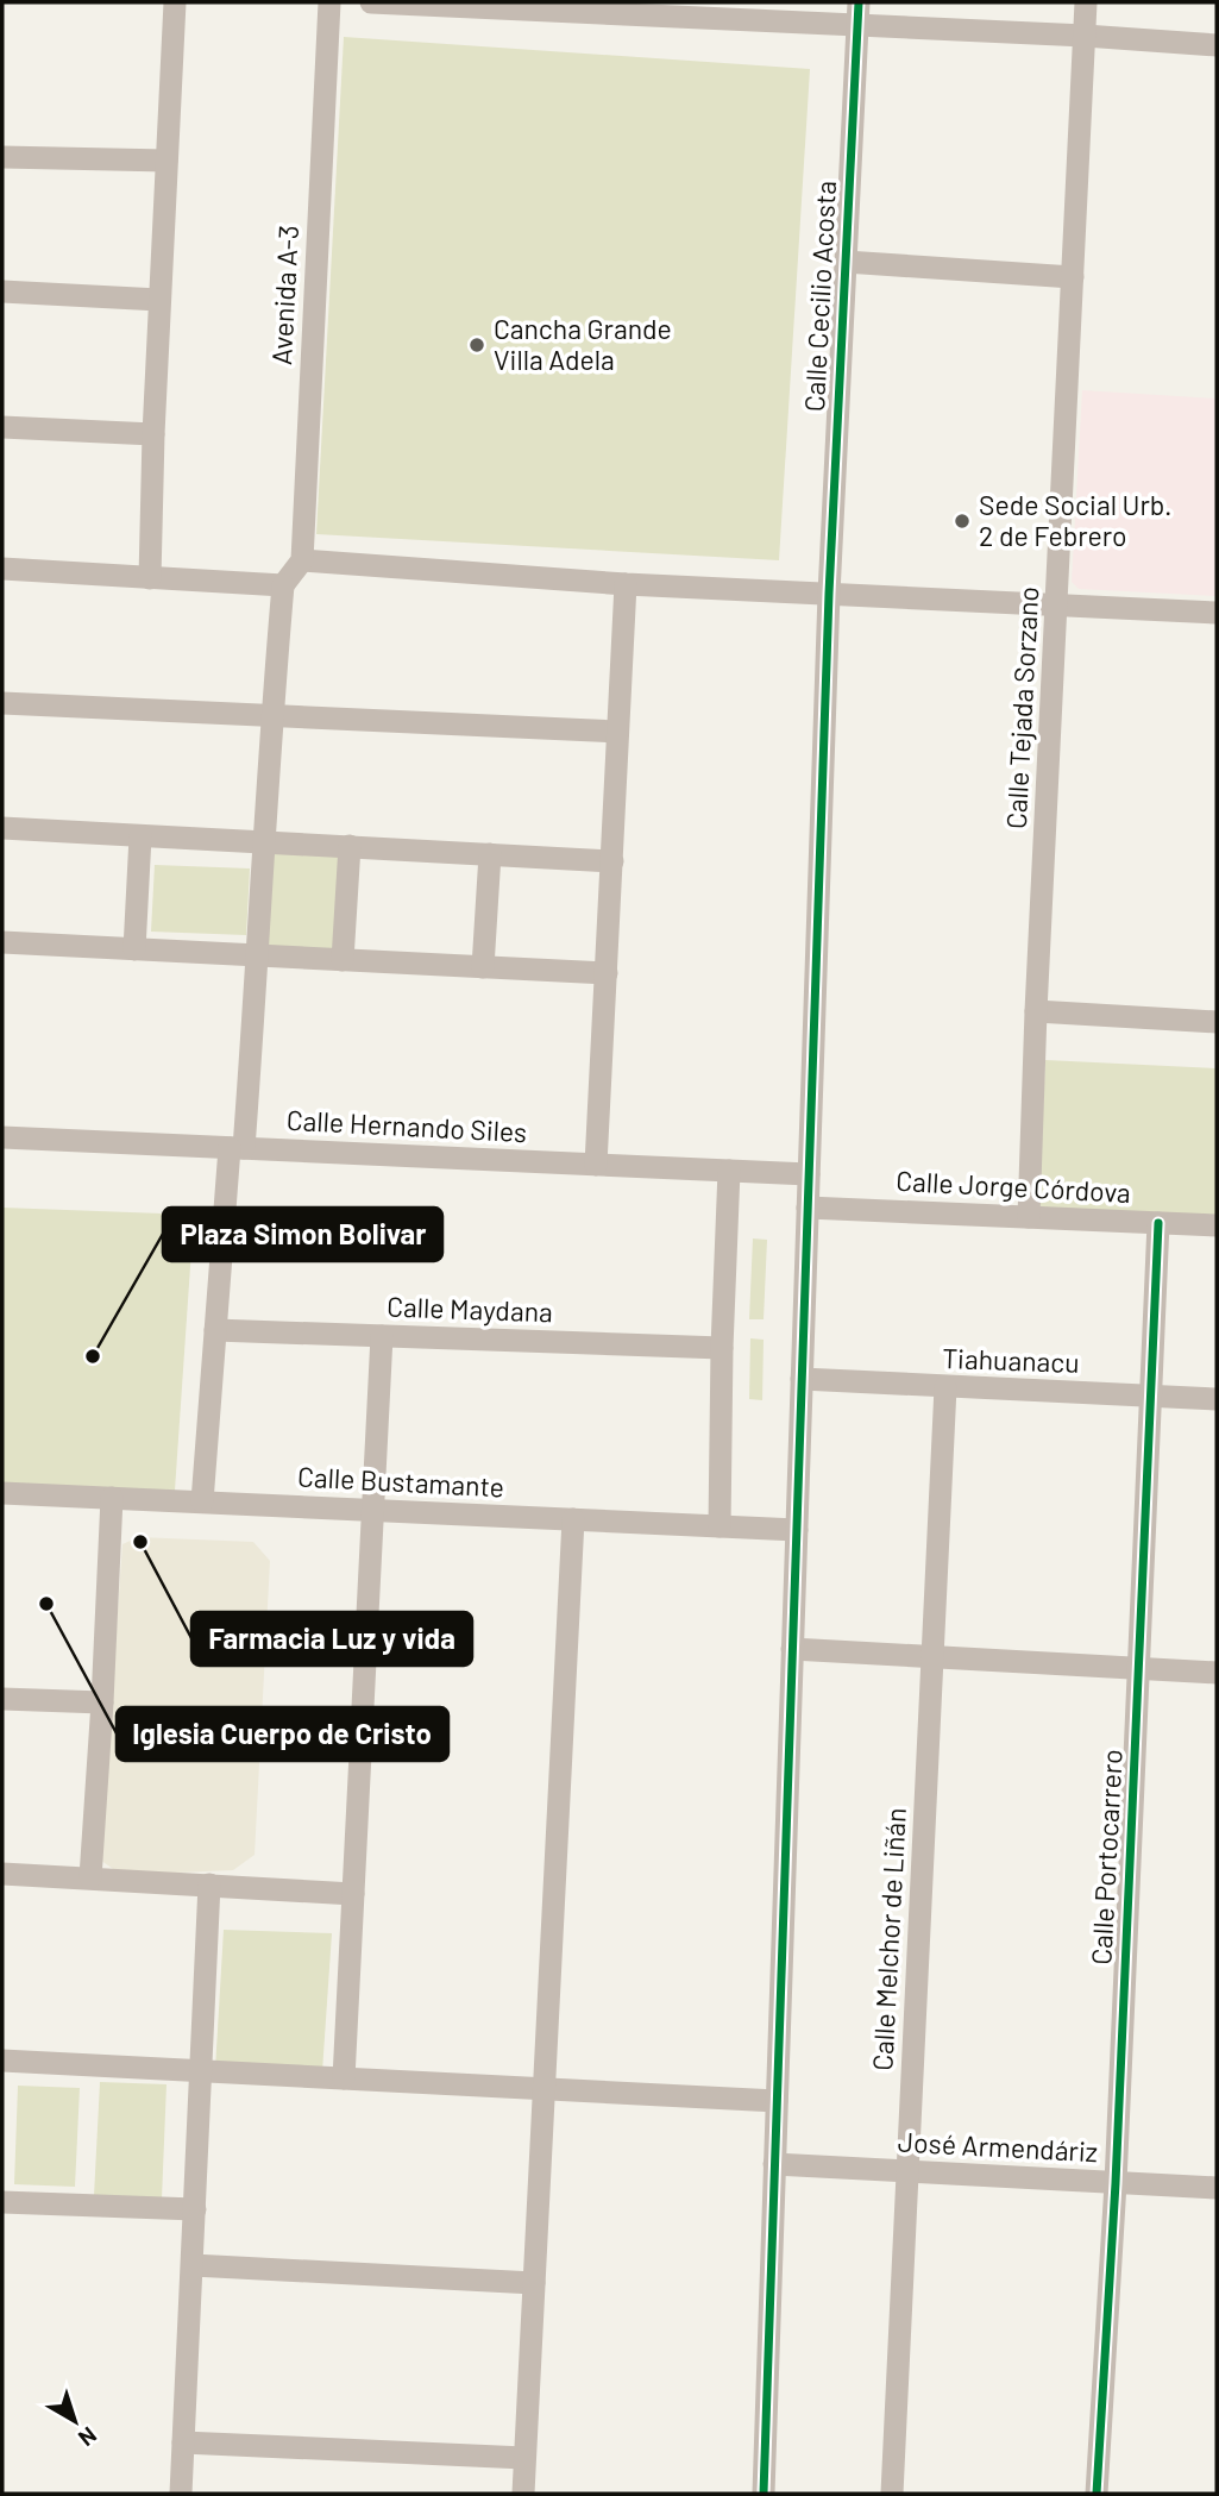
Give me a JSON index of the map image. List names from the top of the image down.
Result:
{
  "streets": {
    "street": [
      "Avenida A-3",
      "Calle Cecilio Acosta",
      "Calle Tejada Sorzano",
      "Calle Hernando Siles",
      "Calle Jorge Córdova",
      "Calle Maydana",
      "Tiahuanacu",
      "Calle Bustamante",
      "Calle Portocarrero",
      "Calle Melchor de Liñán",
      "José Armendáriz"
    ]
  },
  "crossings": [
    ["Calle Cecilio Acosta", "Calle Hernando Siles"],
    ["Calle Cecilio Acosta", "Calle Jorge Córdova"],
    ["Calle Cecilio Acosta", "Tiahuanacu"],
    ["Calle Cecilio Acosta", "Calle Bustamante"],
    ["Calle Cecilio Acosta", "José Armendáriz"],
    ["Calle Tejada Sorzano", "Calle Jorge Córdova"],
    ["Calle Jorge Córdova", "Calle Portocarrero"],
    ["Tiahuanacu", "Calle Portocarrero"],
    ["Tiahuanacu", "Calle Melchor de Liñán"],
    ["Calle Portocarrero", "José Armendáriz"],
    ["Calle Melchor de Liñán", "José Armendáriz"]
  ],
  "places": [
    "Cancha Grande Villa Adela",
    "Sede Social Urb. 2 de Febrero",
    "Plaza Simon Bolivar",
    "Farmacia Luz y vida",
    "Iglesia Cuerpo de Cristo"
  ],
  "north": "bottom right"
}
